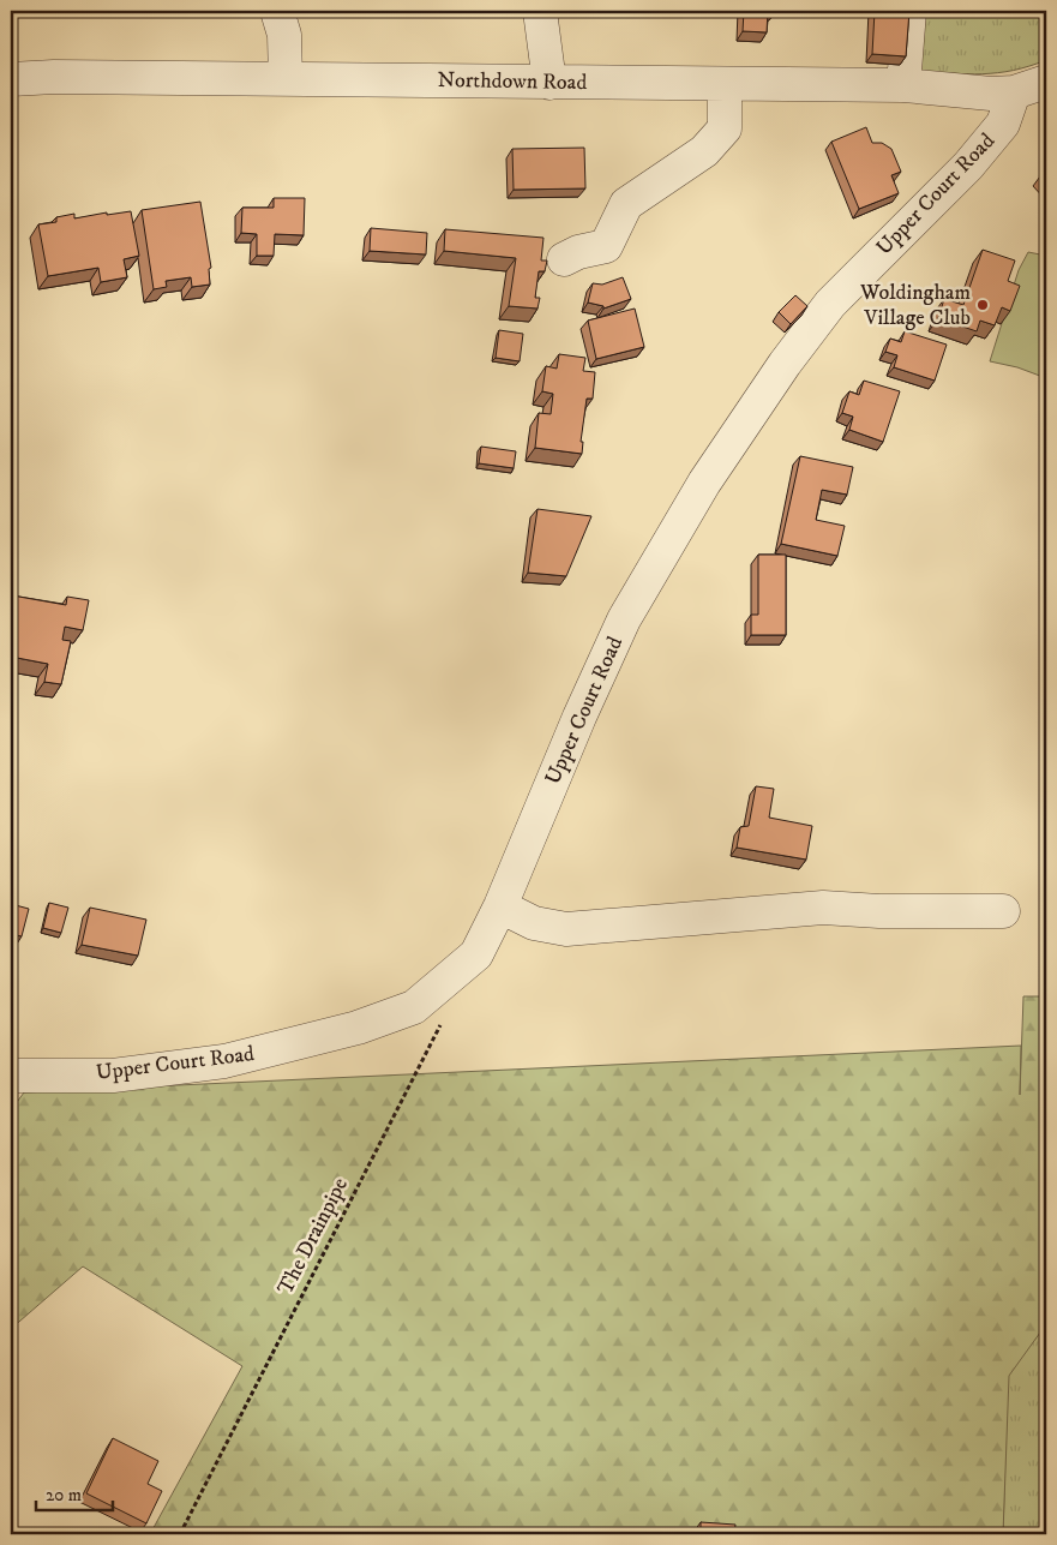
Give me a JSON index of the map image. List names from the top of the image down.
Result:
{
  "streets": {
    "street": ["Northdown Road", "Upper Court Road"],
    "path": ["The Drainpipe"]
  },
  "crossings": [
    ["Northdown Road", "Upper Court Road"]
  ],
  "places": ["Woldingham Village Club"],
  "scale_bar": "20 m"
}
